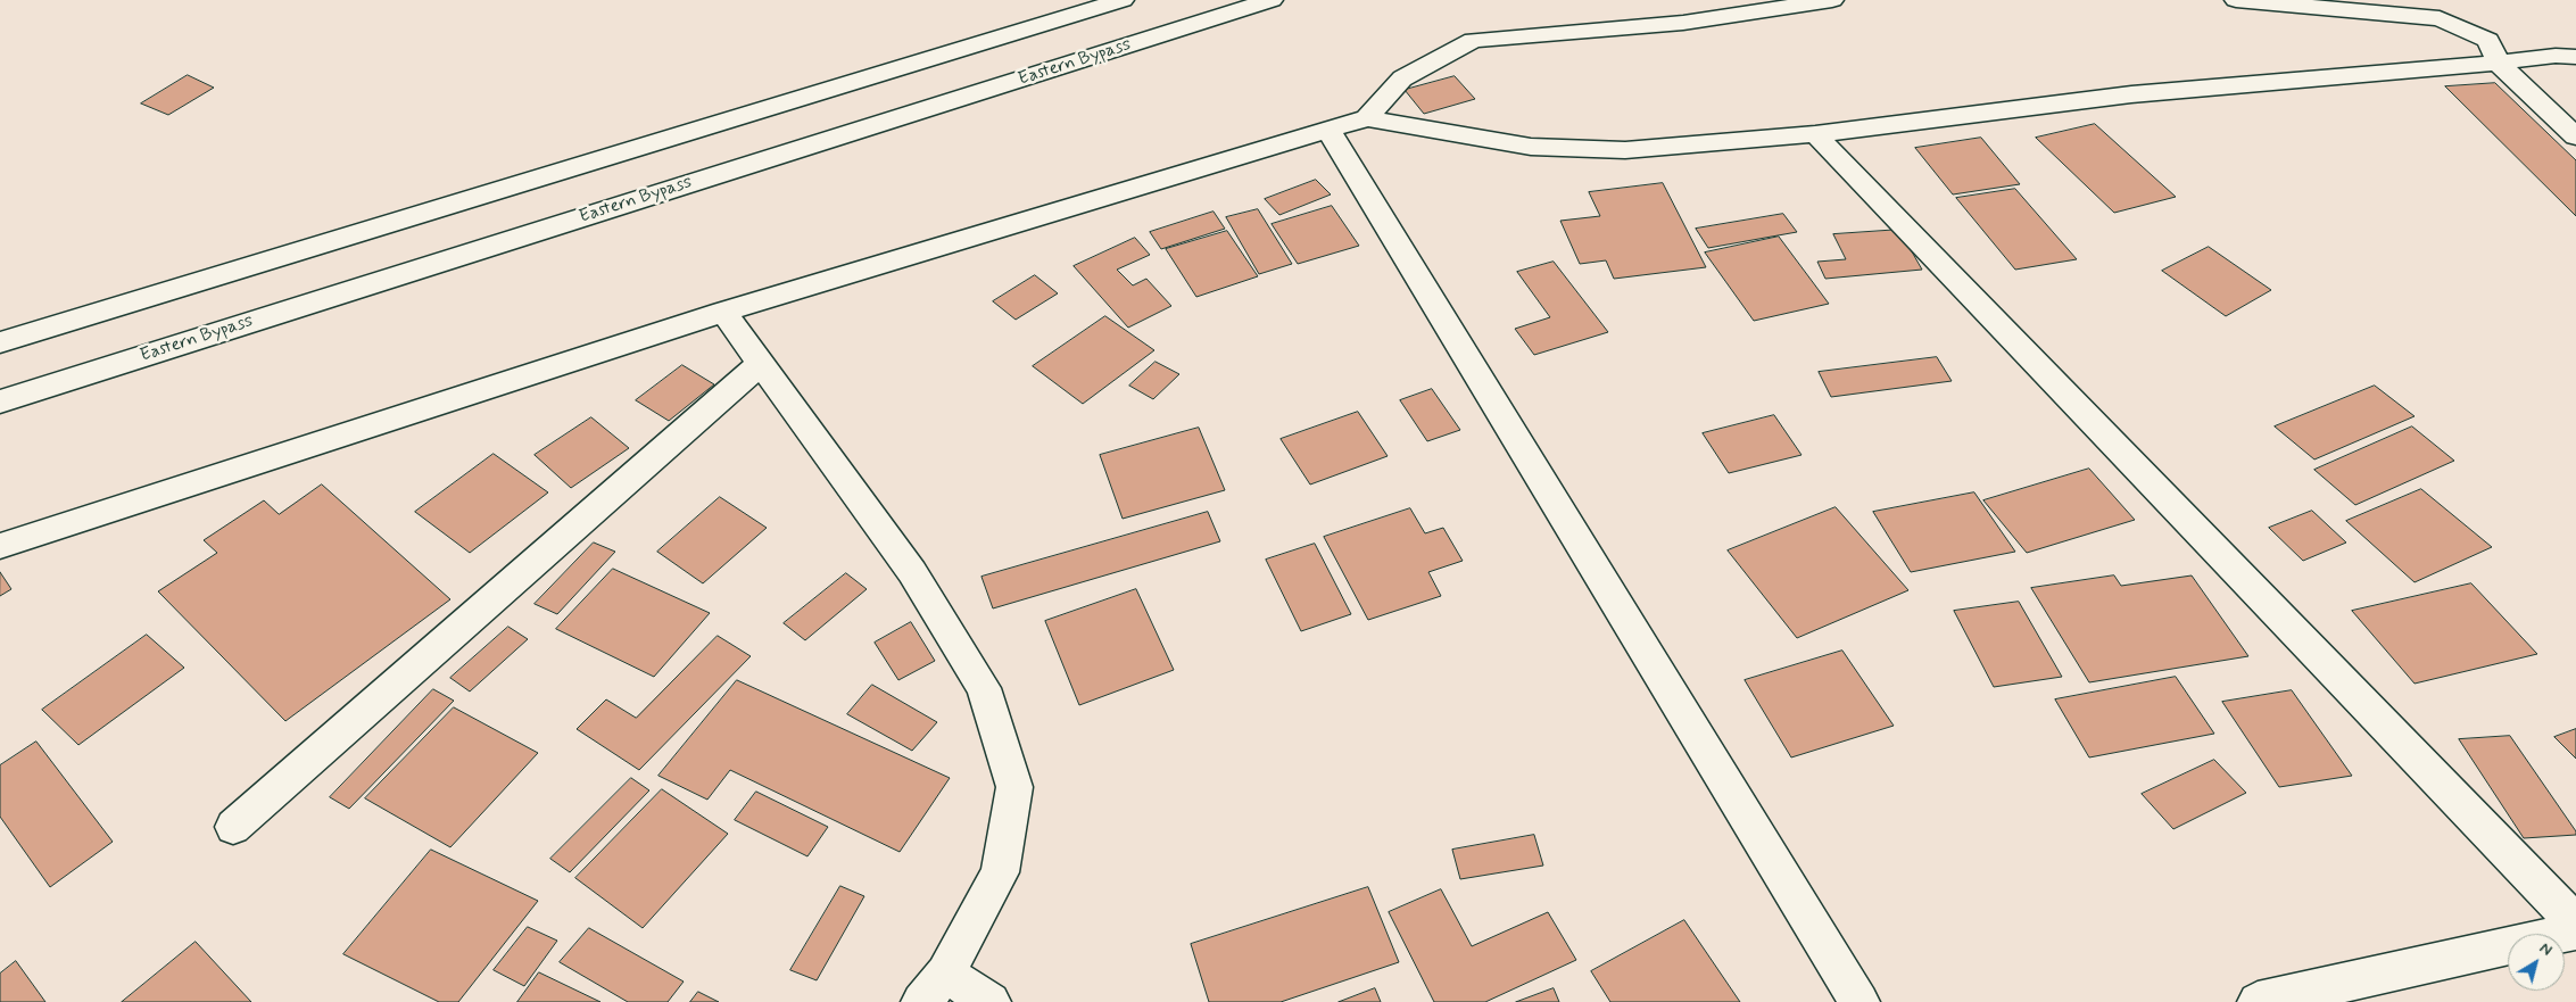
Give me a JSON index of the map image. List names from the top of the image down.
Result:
{
  "streets": {
    "main road": ["Eastern Bypass"]
  },
  "north": "top right"
}
